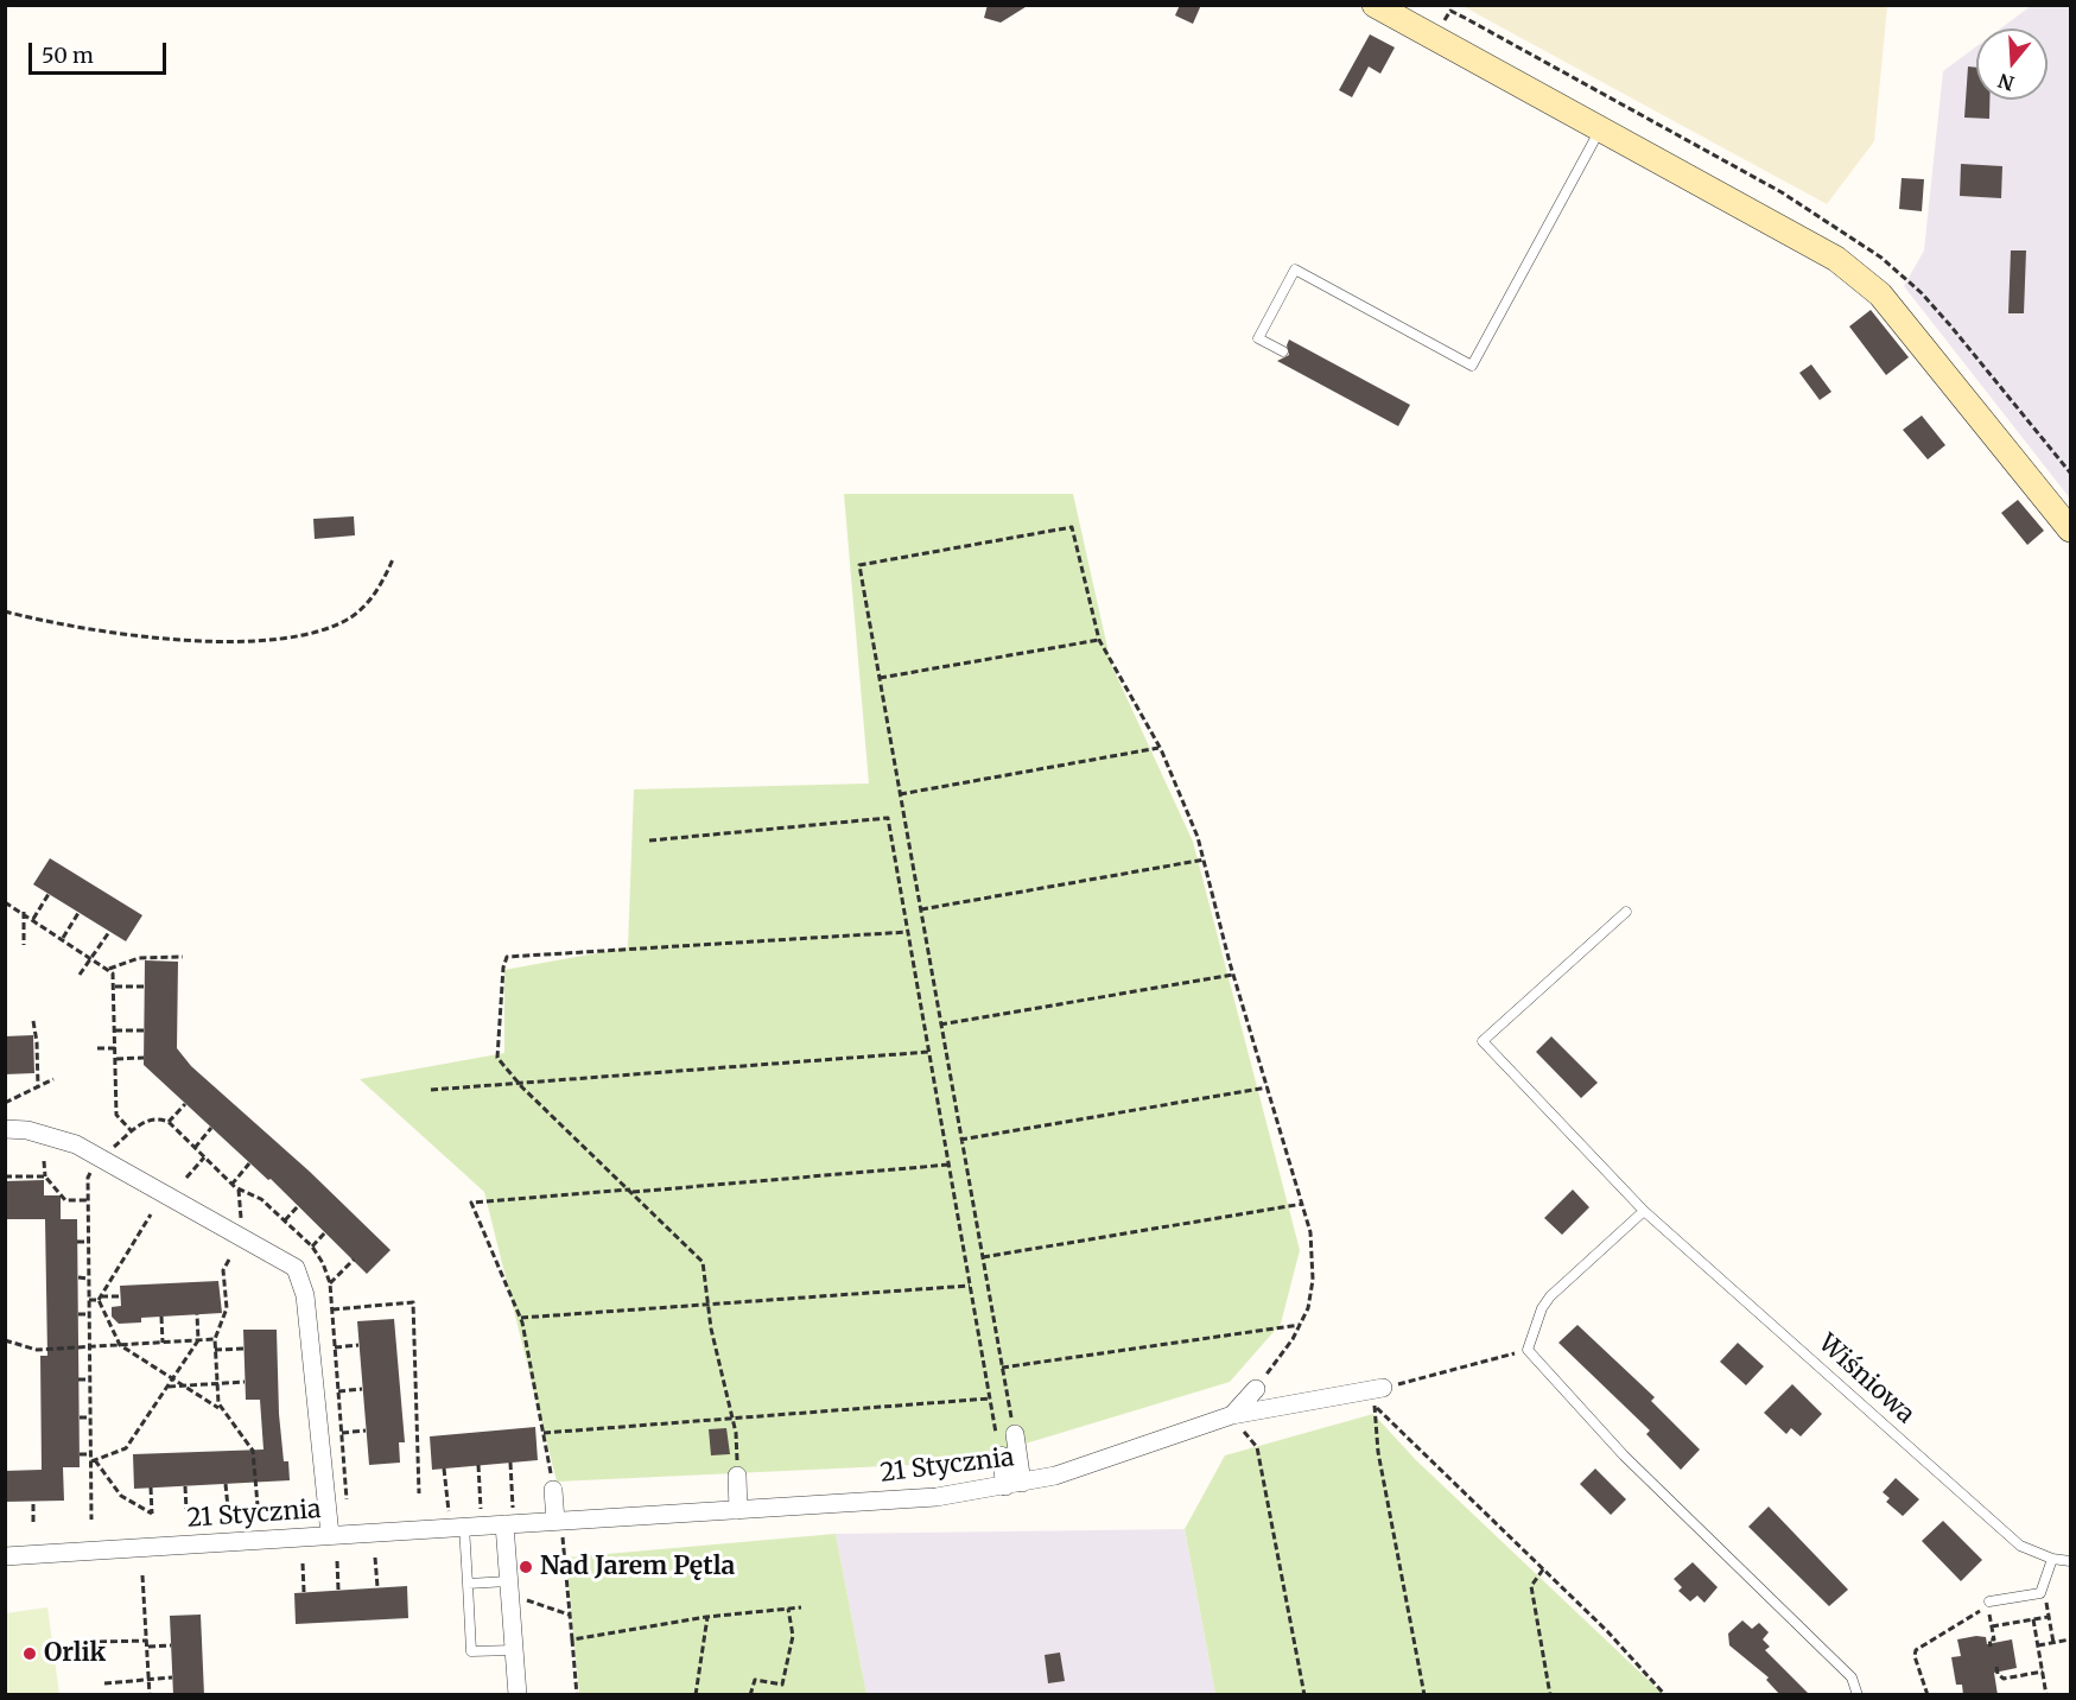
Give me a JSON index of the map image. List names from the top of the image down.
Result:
{
  "streets": {
    "street": ["21 Stycznia"],
    "lane": ["Wiśniowa"]
  },
  "places": ["Nad Jarem Pętla", "Orlik"],
  "scale_bar": "50 m",
  "north": "bottom"
}
